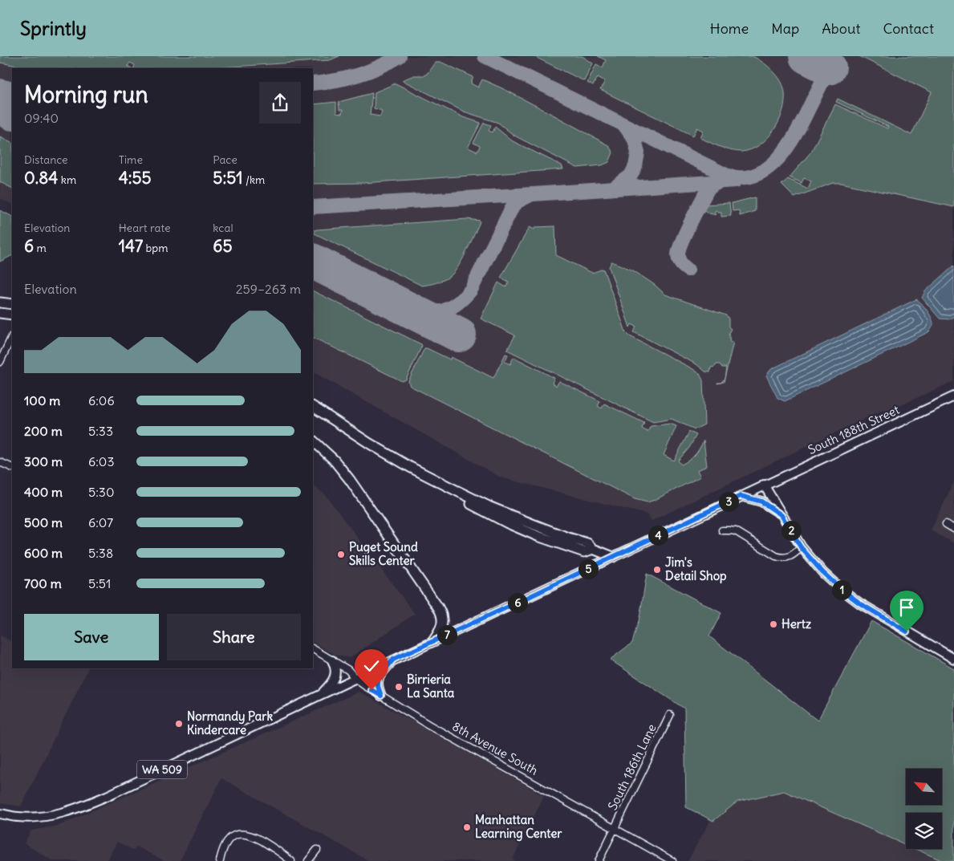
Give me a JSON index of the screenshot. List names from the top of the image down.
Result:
{
  "streets": {
    "main road": ["South 188th Street", "WA 509"],
    "street": ["8th Avenue South", "South 186th Lane"]
  },
  "crossings": [
    ["South 188th Street", "WA 509"],
    ["8th Avenue South", "South 186th Lane"],
    ["8th Avenue South", "WA 509"]
  ],
  "places": [
    "Puget Sound Skills Center",
    "Jim's Detail Shop",
    "Hertz",
    "Birrieria La Santa",
    "Normandy Park Kindercare",
    "Manhattan Learning Center"
  ],
  "north": "top left",
  "page": {
    "header": "Sprintly",
    "nav": [
      "Home",
      "Map",
      "About",
      "Contact"
    ],
    "heading": ["Morning run", "09:40"],
    "stats": [
      ["Distance", "0.84 km"],
      ["Time", "4:55"],
      ["Pace", "5:51 /km"],
      ["Elevation", "6 m"],
      ["Heart rate", "147 bpm"],
      ["kcal", "65"]
    ],
    "chart": ["Elevation", "259–263 m"],
    "list": [
      {
        "name": "100 m",
        "note": "6:06"
      },
      {
        "name": "200 m",
        "note": "5:33"
      },
      {
        "name": "300 m",
        "note": "6:03"
      },
      {
        "name": "400 m",
        "note": "5:30"
      },
      {
        "name": "500 m",
        "note": "6:07"
      },
      {
        "name": "600 m",
        "note": "5:38"
      },
      {
        "name": "700 m",
        "note": "5:51"
      }
    ],
    "pins": [
      "3",
      "2",
      "4",
      "5",
      "1",
      "6",
      "7"
    ],
    "buttons": ["Save", "Share"]
  }
}
